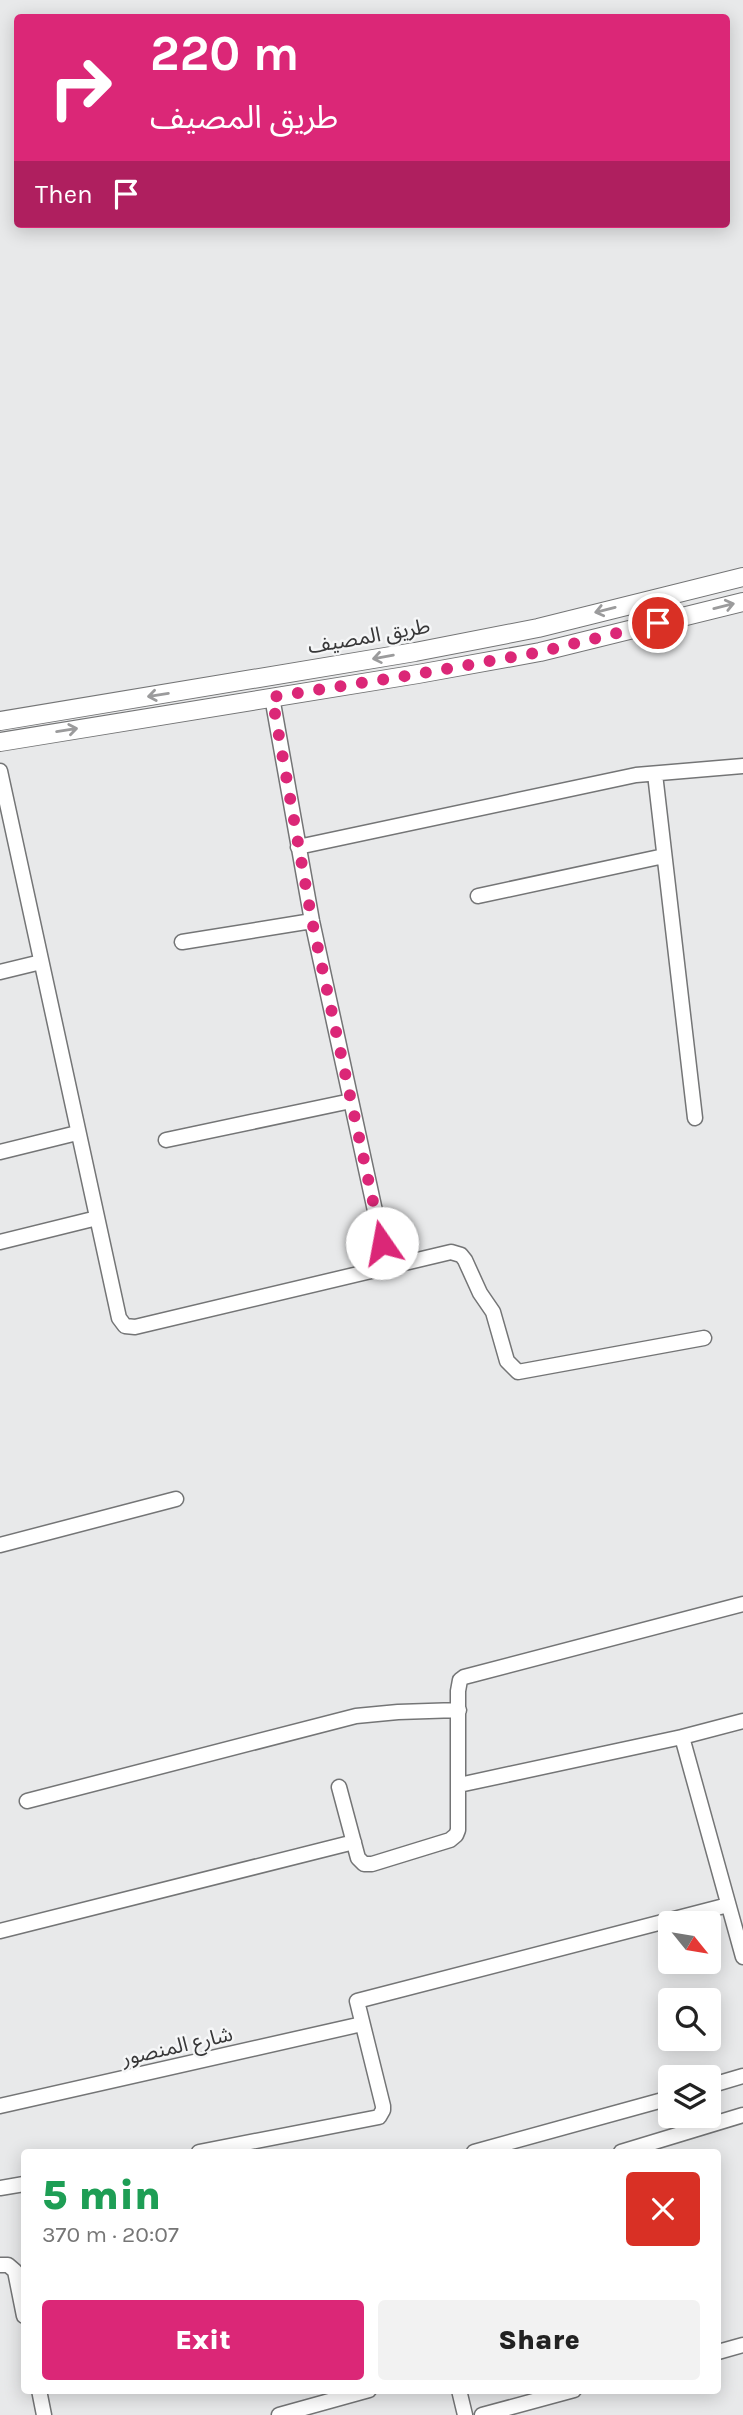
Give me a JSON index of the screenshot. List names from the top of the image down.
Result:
{
  "streets": {
    "street": ["طريق المصيف", "شارع المنصور"]
  },
  "north": "bottom right",
  "page": {
    "turn": ["220 m", "طريق المصيف"],
    "then": "Then",
    "heading": ["5 min", "370 m · 20:07"],
    "buttons": ["Exit", "Share"]
  }
}
